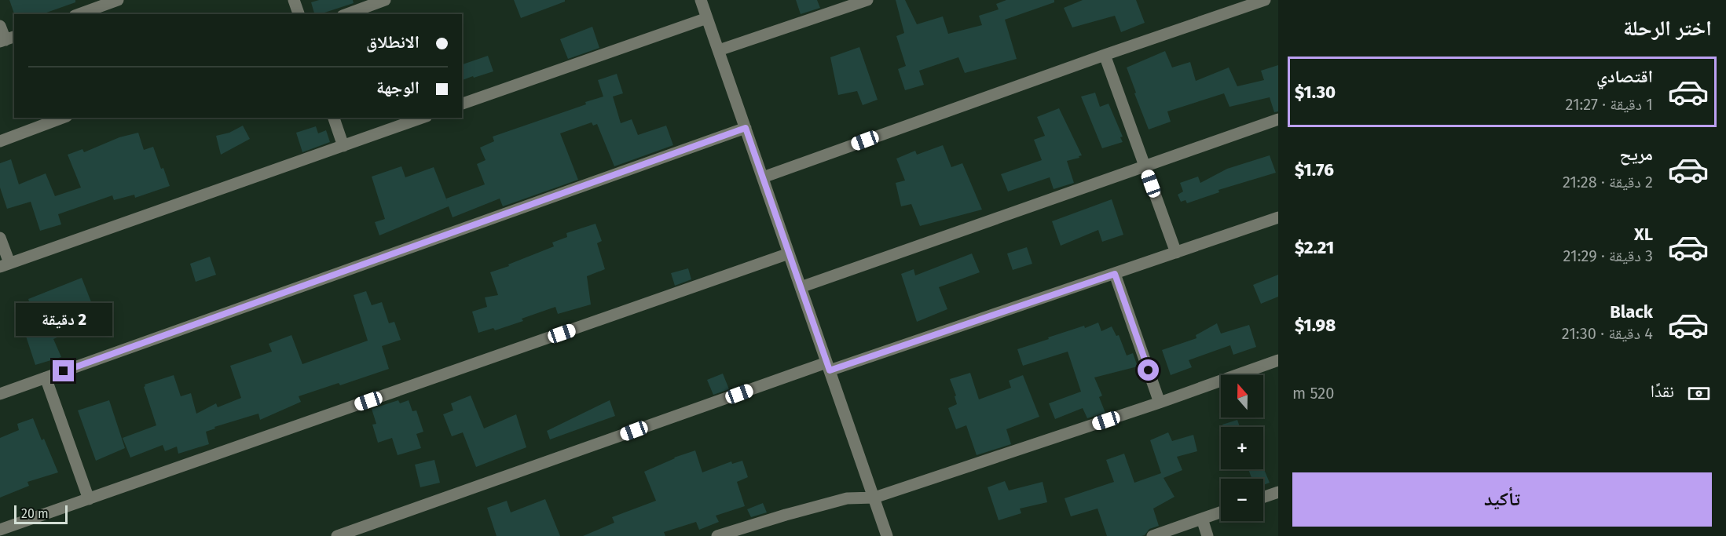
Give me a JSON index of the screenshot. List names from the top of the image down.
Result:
{
  "scale_bar": "20 m",
  "north": "top",
  "page": {
    "heading": "اختر الرحلة",
    "banner": ["الانطلاق", "الوجهة"],
    "list": [
      {
        "name": "اقتصادي",
        "note": "1 دقيقة · 21:27",
        "value": "$1.30"
      },
      {
        "name": "مريح",
        "note": "2 دقيقة · 21:28",
        "value": "$1.76"
      },
      {
        "name": "XL",
        "note": "3 دقيقة · 21:29",
        "value": "$2.21"
      },
      {
        "name": "Black",
        "note": "4 دقيقة · 21:30",
        "value": "$1.98"
      }
    ],
    "bubble": "2 دقيقة",
    "pay": ["نقدًا", "520 m"],
    "map_buttons": ["+", "−"],
    "buttons": "تأكيد",
    "scale": "20 m"
  }
}
